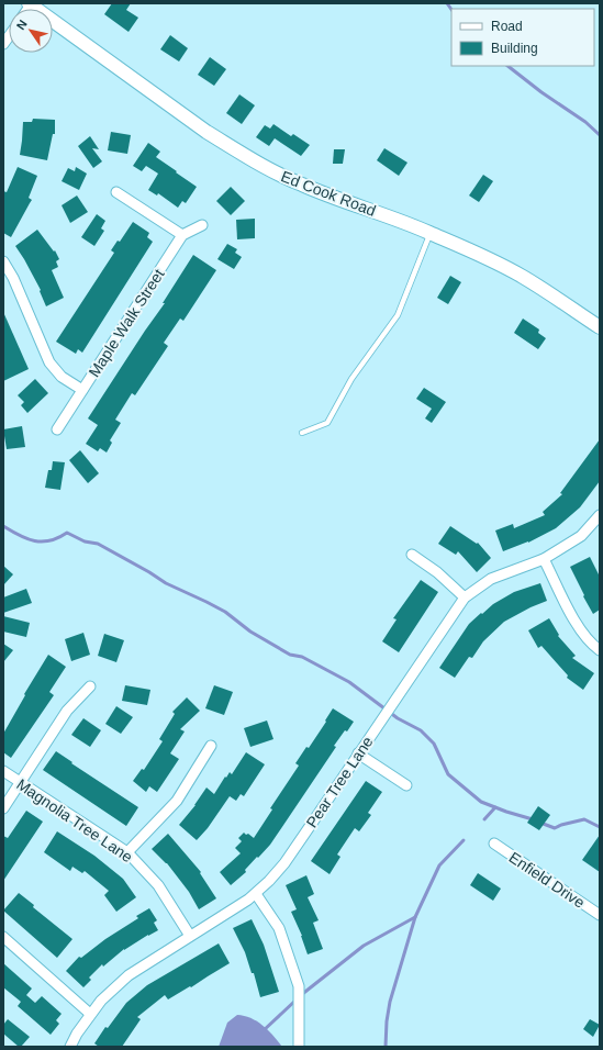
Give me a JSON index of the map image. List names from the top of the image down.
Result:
{
  "streets": {
    "street": [
      "Ed Cook Road",
      "Maple Walk Street",
      "Pear Tree Lane",
      "Magnolia Tree Lane",
      "Enfield Drive"
    ]
  },
  "crossings": [
    ["Pear Tree Lane", "Magnolia Tree Lane"]
  ],
  "legend": ["Road", "Building"],
  "north": "top left"
}
